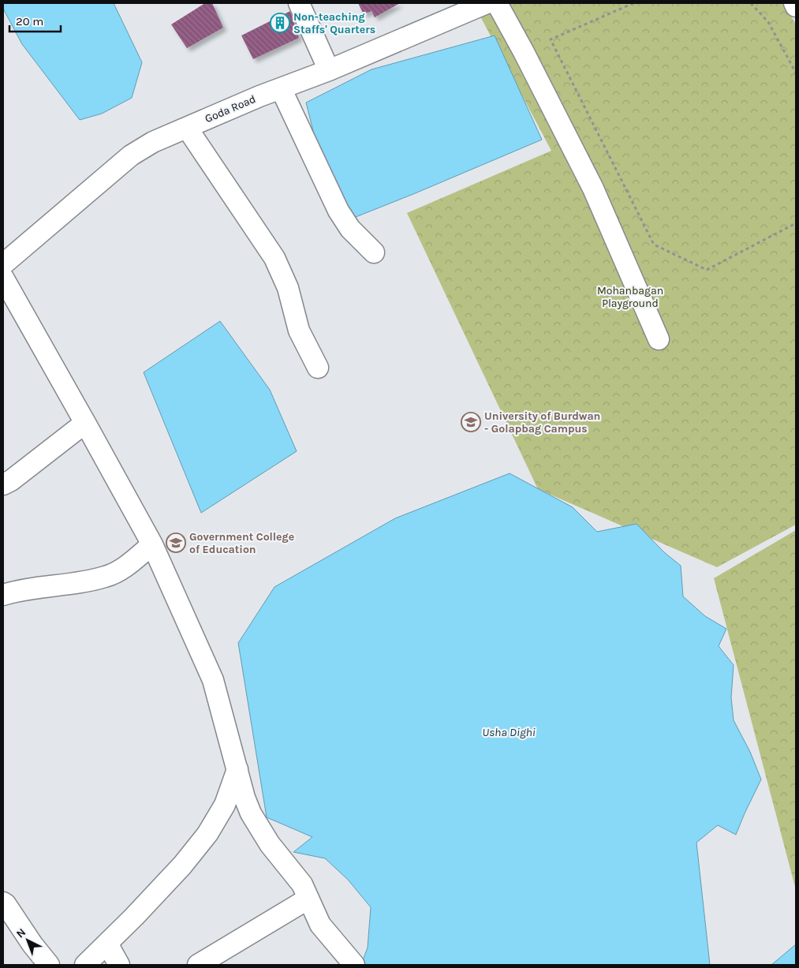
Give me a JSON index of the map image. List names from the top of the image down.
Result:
{
  "streets": {
    "street": ["Goda Road"]
  },
  "water": ["Usha Dighi"],
  "parks": ["Mohanbagan Playground"],
  "places": {
    "building": ["Non-teaching Staffs' Quarters"],
    "school or university": ["University of Burdwan - Golapbag Campus", "Government College of Education"]
  },
  "scale_bar": "20 m",
  "north": "top left"
}
